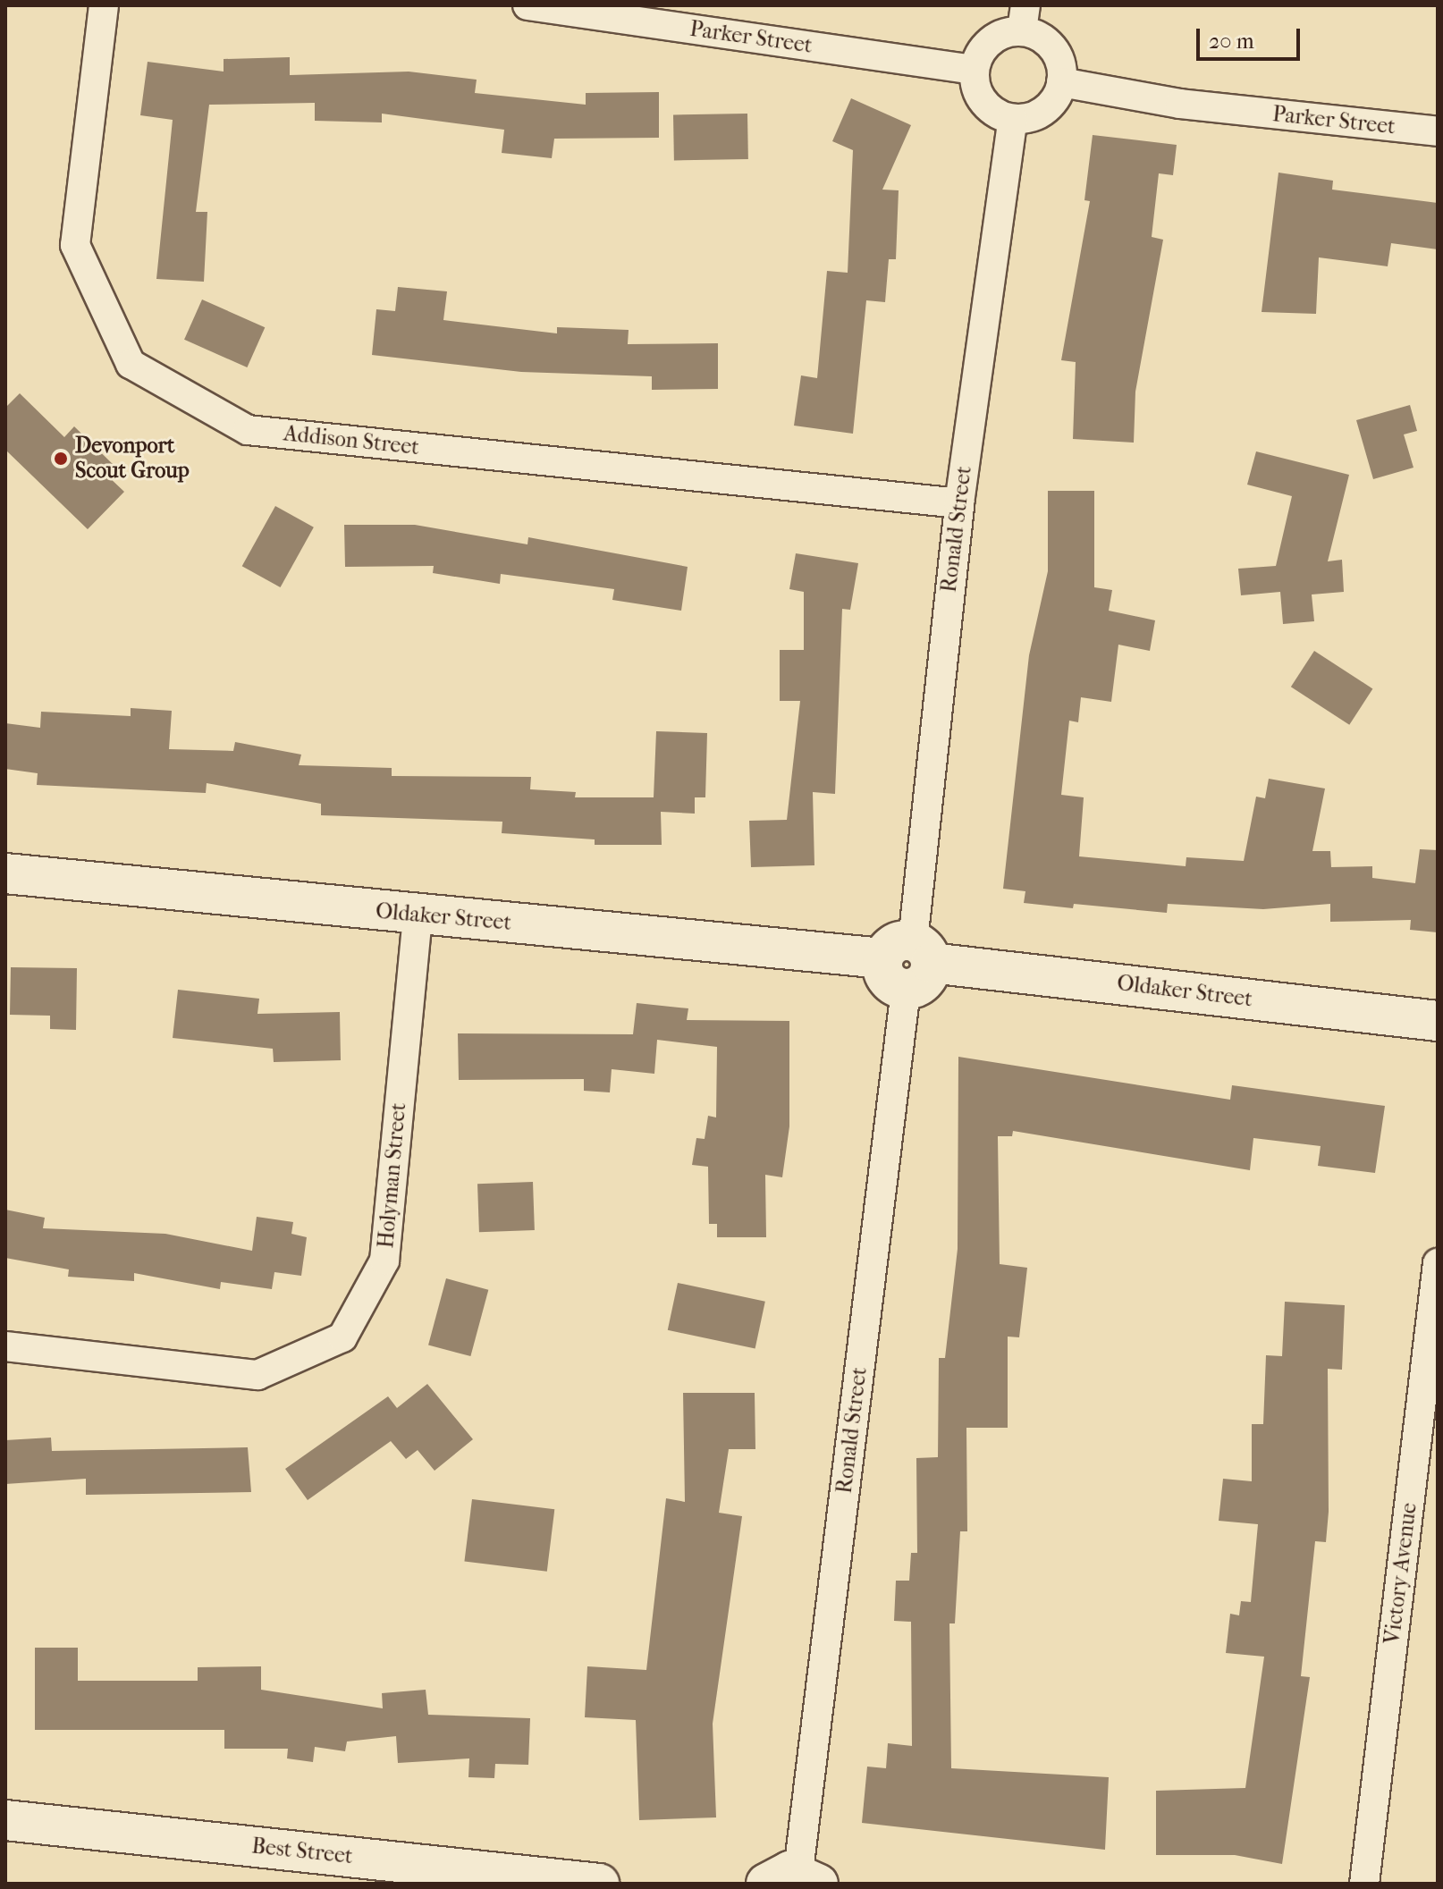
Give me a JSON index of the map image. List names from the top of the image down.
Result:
{
  "streets": {
    "street": [
      "Parker Street",
      "Addison Street",
      "Ronald Street",
      "Oldaker Street",
      "Holyman Street",
      "Victory Avenue",
      "Best Street"
    ]
  },
  "crossings": [
    ["Parker Street", "Ronald Street"],
    ["Addison Street", "Ronald Street"],
    ["Ronald Street", "Oldaker Street"],
    ["Oldaker Street", "Holyman Street"]
  ],
  "places": ["Devonport Scout Group"],
  "scale_bar": "20 m"
}
